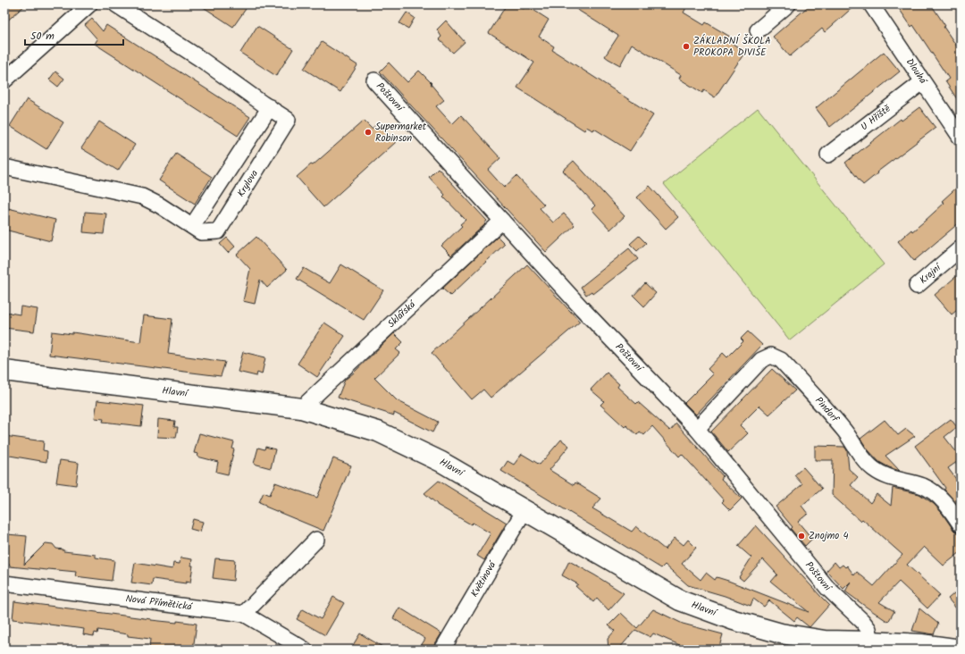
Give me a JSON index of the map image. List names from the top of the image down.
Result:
{
  "streets": {
    "main road": ["Hlavní"],
    "street": [
      "Dlouhá",
      "Poštovní",
      "U Hřiště",
      "Krylova",
      "Krajní",
      "Sklářská",
      "Pindorf",
      "Květinová",
      "Nová Přímětická"
    ]
  },
  "crossings": [
    ["Dlouhá", "U Hřiště"],
    ["Poštovní", "Sklářská"],
    ["Poštovní", "Hlavní"],
    ["Poštovní", "Pindorf"],
    ["Sklářská", "Hlavní"],
    ["Hlavní", "Květinová"]
  ],
  "places": ["ZÁKLADNÍ ŠKOLA PROKOPA DIVIŠE", "Supermarket Robinson", "Znojmo 4"],
  "scale_bar": "50 m"
}
